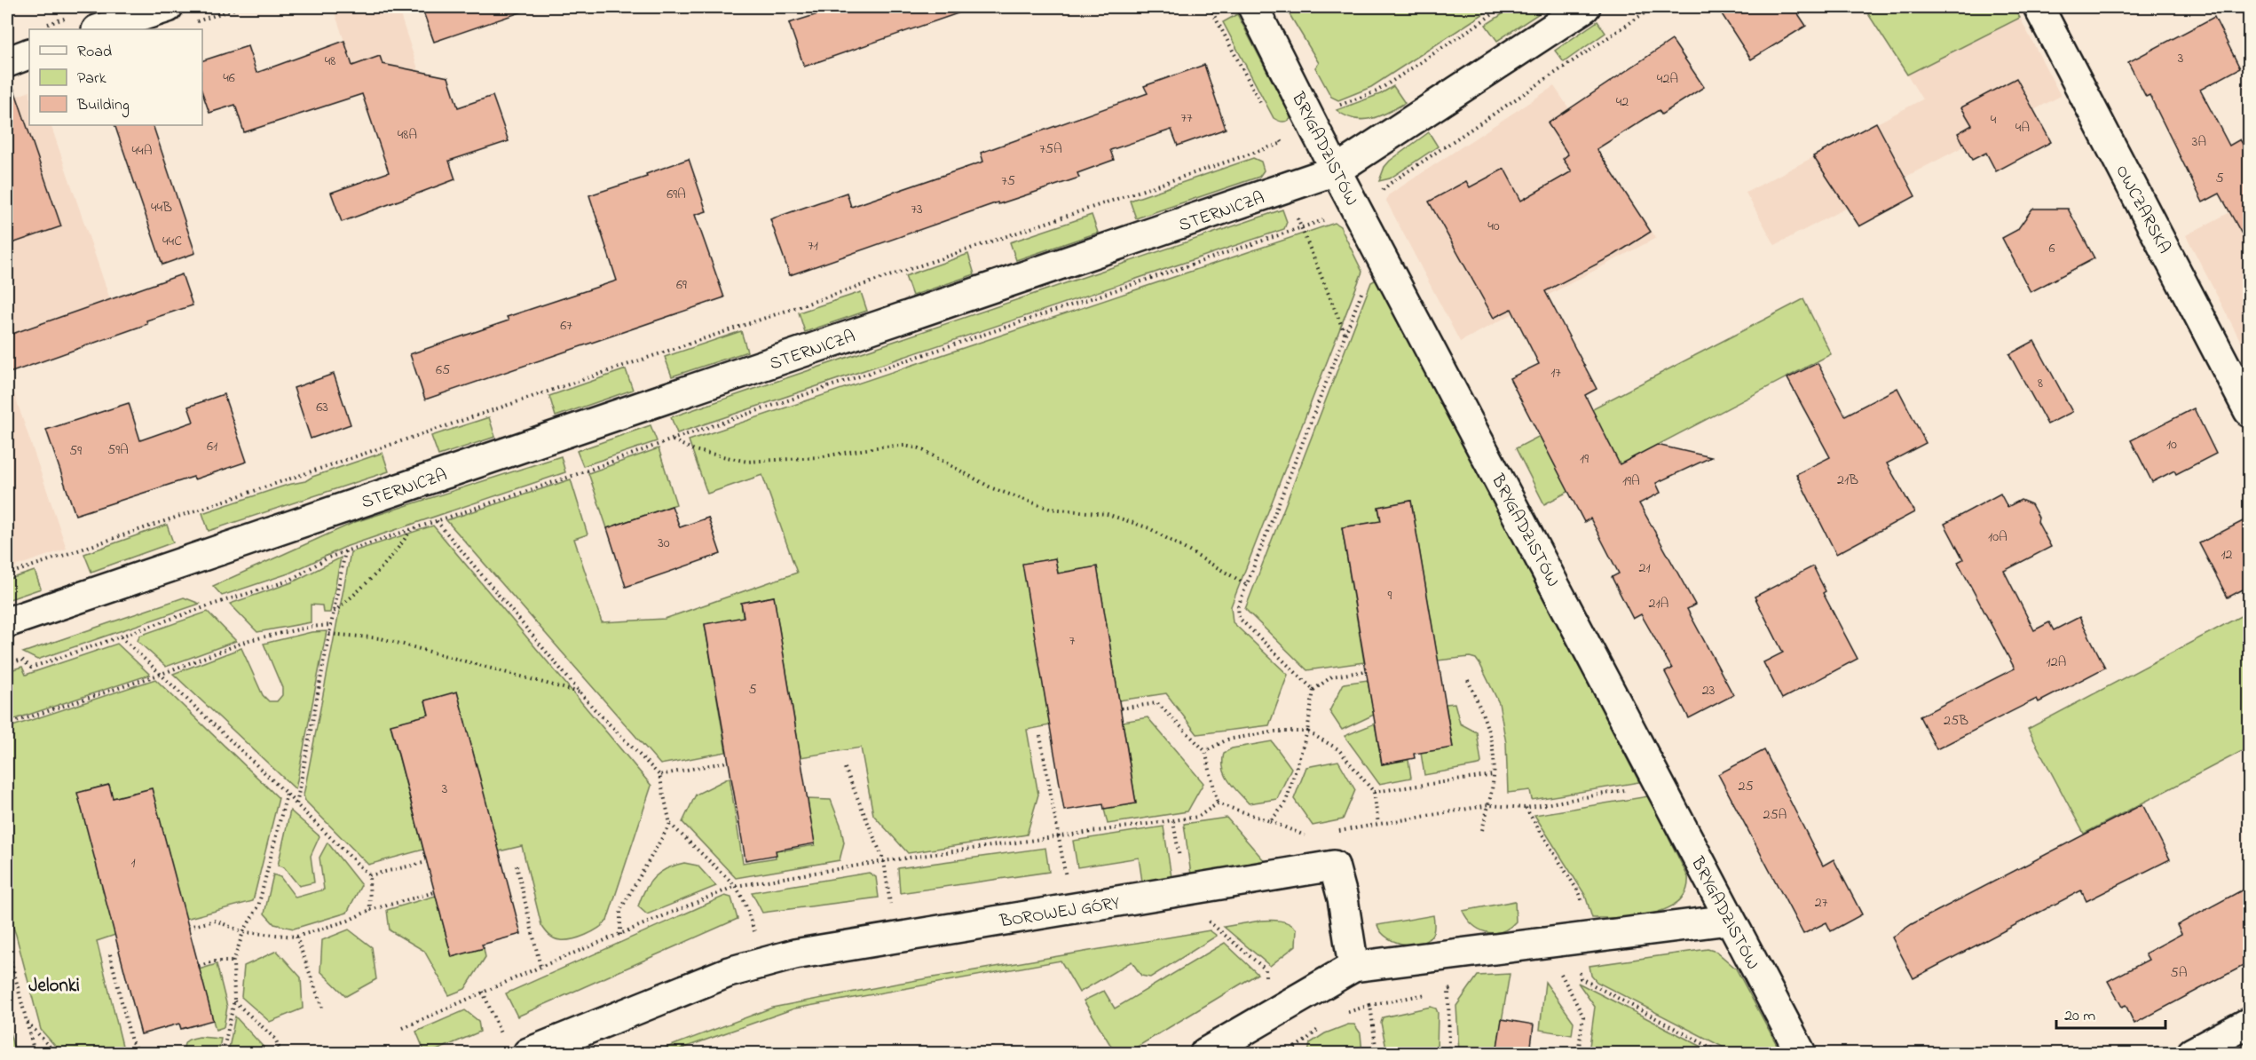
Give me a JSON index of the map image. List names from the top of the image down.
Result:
{
  "streets": {
    "street": [
      "BRYGADZISTÓW",
      "OWCZARSKA",
      "STERNICZA",
      "BOROWEJ GÓRY"
    ]
  },
  "crossings": [
    ["BRYGADZISTÓW", "STERNICZA"]
  ],
  "districts": ["Jelonki"],
  "house_numbers": [
    "3",
    "48",
    "46",
    "42A",
    "42",
    "77",
    "4",
    "4A",
    "48A",
    "3A",
    "75A",
    "44A",
    "5",
    "75",
    "69A",
    "44B",
    "73",
    "40",
    "44C",
    "71",
    "6",
    "69",
    "67",
    "65",
    "17",
    "8",
    "63",
    "10",
    "61",
    "59A",
    "59",
    "19",
    "21B",
    "19A",
    "10A",
    "30",
    "12",
    "21",
    "9",
    "21A",
    "7",
    "12A",
    "5",
    "23",
    "25B",
    "25",
    "3",
    "25A",
    "1",
    "27",
    "5A"
  ],
  "legend": ["Road", "Park", "Building"],
  "scale_bar": "20 m"
}
